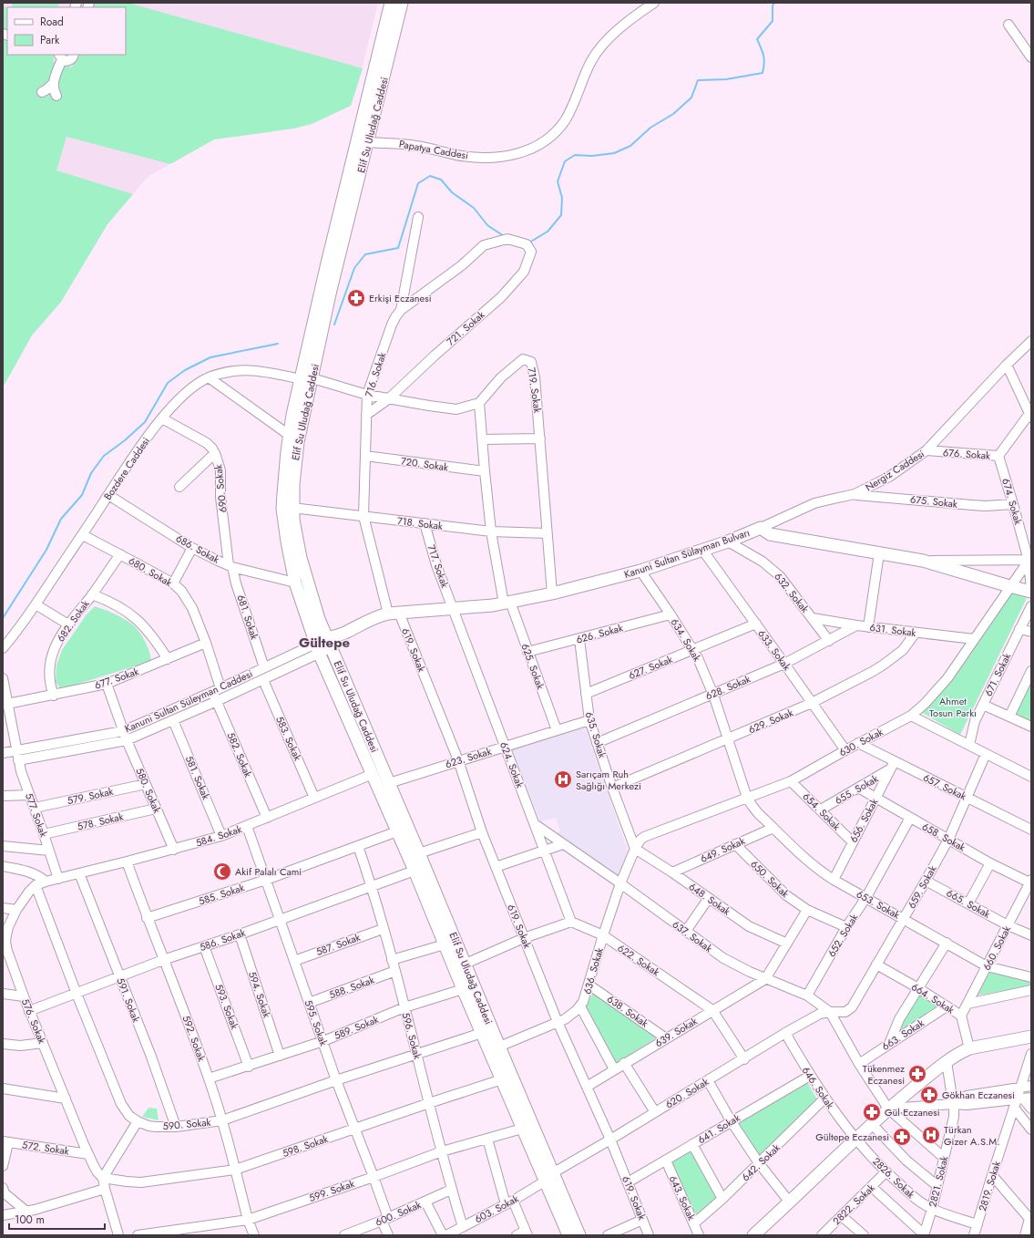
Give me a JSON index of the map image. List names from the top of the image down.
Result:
{
  "streets": {
    "main road": ["Elif Su Uludağ Caddesi", "Kanuni Sultan Sülayman Bulvarı", "Kanuni Sultan Süleyman Caddesi"],
    "street": [
      "Papatya Caddesi",
      "721. Sokak",
      "716. Sokak",
      "719. Sokak",
      "676. Sokak",
      "720. Sokak",
      "Bozdere Caddesi",
      "Nergiz Caddesi",
      "690. Sokak",
      "675. Sokak",
      "674. Sokak",
      "718. Sokak",
      "686. Sokak",
      "717. Sokak",
      "680. Sokak",
      "632. Sokak",
      "681. Sokak",
      "682. Sokak",
      "631. Sokak",
      "626. Sokak",
      "634. Sokak",
      "619. Sokak",
      "633. Sokak",
      "625. Sokak",
      "627. Sokak",
      "671. Sokak",
      "677. Sokak",
      "628. Sokak",
      "629. Sokak",
      "635. Sokak",
      "583. Sokak",
      "630. Sokak",
      "582. Sokak",
      "623. Sokak",
      "624. Sokak",
      "581. Sokak",
      "657. Sokak",
      "655. Sokak",
      "580. Sokak",
      "579. Sokak",
      "654. Sokak",
      "577. Sokak",
      "656. Sokak",
      "578. Sokak",
      "584. Sokak",
      "658. Sokak",
      "649. Sokak",
      "650. Sokak",
      "659. Sokak",
      "585. Sokak",
      "648. Sokak",
      "665. Sokak",
      "653. Sokak",
      "652. Sokak",
      "637. Sokak",
      "586. Sokak",
      "587. Sokak",
      "660. Sokak",
      "622. Sokak",
      "636. Sokak",
      "588. Sokak",
      "594. Sokak",
      "664. Sokak",
      "591. Sokak",
      "593. Sokak",
      "638. Sokak",
      "576. Sokak",
      "595. Sokak",
      "589. Sokak",
      "639. Sokak",
      "663. Sokak",
      "596. Sokak",
      "592. Sokak",
      "646. Sokak",
      "620. Sokak",
      "590. Sokak",
      "641. Sokak",
      "598. Sokak",
      "572. Sokak",
      "642. Sokak",
      "2826. Sokak",
      "2821. Sokak",
      "2819. Sokak",
      "599. Sokak",
      "643. Sokak",
      "2822. Sokak",
      "603. Sokak",
      "600. Sokak"
    ]
  },
  "crossings": [
    ["Elif Su Uludağ Caddesi", "Papatya Caddesi"],
    ["Elif Su Uludağ Caddesi", "Bozdere Caddesi"],
    ["Elif Su Uludağ Caddesi", "718. Sokak"],
    ["Elif Su Uludağ Caddesi", "686. Sokak"],
    ["Elif Su Uludağ Caddesi", "Kanuni Sultan Süleyman Caddesi"],
    ["Elif Su Uludağ Caddesi", "623. Sokak"],
    ["Elif Su Uludağ Caddesi", "584. Sokak"],
    ["Elif Su Uludağ Caddesi", "585. Sokak"],
    ["Elif Su Uludağ Caddesi", "586. Sokak"],
    ["Elif Su Uludağ Caddesi", "636. Sokak"],
    ["Elif Su Uludağ Caddesi", "589. Sokak"],
    ["Elif Su Uludağ Caddesi", "620. Sokak"],
    ["Elif Su Uludağ Caddesi", "590. Sokak"],
    ["Elif Su Uludağ Caddesi", "598. Sokak"],
    ["Elif Su Uludağ Caddesi", "599. Sokak"],
    ["Elif Su Uludağ Caddesi", "603. Sokak"],
    ["721. Sokak", "716. Sokak"],
    ["716. Sokak", "720. Sokak"],
    ["716. Sokak", "718. Sokak"],
    ["716. Sokak", "Kanuni Sultan Sülayman Bulvarı"],
    ["716. Sokak", "619. Sokak"],
    ["719. Sokak", "718. Sokak"],
    ["719. Sokak", "Kanuni Sultan Sülayman Bulvarı"],
    ["719. Sokak", "625. Sokak"],
    ["676. Sokak", "Nergiz Caddesi"],
    ["676. Sokak", "674. Sokak"],
    ["720. Sokak", "625. Sokak"],
    ["Bozdere Caddesi", "690. Sokak"],
    ["Bozdere Caddesi", "686. Sokak"],
    ["Bozdere Caddesi", "680. Sokak"],
    ["Nergiz Caddesi", "675. Sokak"],
    ["Nergiz Caddesi", "Kanuni Sultan Sülayman Bulvarı"],
    ["690. Sokak", "686. Sokak"],
    ["690. Sokak", "681. Sokak"],
    ["675. Sokak", "674. Sokak"],
    ["674. Sokak", "Kanuni Sultan Sülayman Bulvarı"],
    ["674. Sokak", "630. Sokak"],
    ["718. Sokak", "717. Sokak"],
    ["718. Sokak", "625. Sokak"],
    ["686. Sokak", "681. Sokak"],
    ["Kanuni Sultan Sülayman Bulvarı", "717. Sokak"],
    ["Kanuni Sultan Sülayman Bulvarı", "632. Sokak"],
    ["Kanuni Sultan Sülayman Bulvarı", "634. Sokak"],
    ["Kanuni Sultan Sülayman Bulvarı", "619. Sokak"],
    ["Kanuni Sultan Sülayman Bulvarı", "633. Sokak"],
    ["Kanuni Sultan Sülayman Bulvarı", "625. Sokak"],
    ["Kanuni Sultan Sülayman Bulvarı", "Kanuni Sultan Süleyman Caddesi"],
    ["Kanuni Sultan Sülayman Bulvarı", "630. Sokak"],
    ["Kanuni Sultan Sülayman Bulvarı", "624. Sokak"],
    ["717. Sokak", "624. Sokak"],
    ["680. Sokak", "682. Sokak"],
    ["680. Sokak", "677. Sokak"],
    ["680. Sokak", "Kanuni Sultan Süleyman Caddesi"],
    ["680. Sokak", "582. Sokak"],
    ["632. Sokak", "631. Sokak"],
    ["632. Sokak", "628. Sokak"],
    ["681. Sokak", "Kanuni Sultan Süleyman Caddesi"],
    ["682. Sokak", "677. Sokak"],
    ["631. Sokak", "628. Sokak"],
    ["631. Sokak", "629. Sokak"],
    ["631. Sokak", "630. Sokak"],
    ["626. Sokak", "634. Sokak"],
    ["626. Sokak", "625. Sokak"],
    ["626. Sokak", "635. Sokak"],
    ["634. Sokak", "627. Sokak"],
    ["634. Sokak", "628. Sokak"],
    ["634. Sokak", "629. Sokak"],
    ["634. Sokak", "630. Sokak"],
    ["634. Sokak", "653. Sokak"],
    ["619. Sokak", "623. Sokak"],
    ["619. Sokak", "636. Sokak"],
    ["619. Sokak", "639. Sokak"],
    ["619. Sokak", "620. Sokak"],
    ["619. Sokak", "641. Sokak"],
    ["633. Sokak", "627. Sokak"],
    ["633. Sokak", "628. Sokak"],
    ["633. Sokak", "629. Sokak"],
    ["633. Sokak", "630. Sokak"],
    ["625. Sokak", "623. Sokak"],
    ["627. Sokak", "635. Sokak"],
    ["677. Sokak", "580. Sokak"],
    ["677. Sokak", "577. Sokak"],
    ["628. Sokak", "635. Sokak"],
    ["Kanuni Sultan Süleyman Caddesi", "582. Sokak"],
    ["Kanuni Sultan Süleyman Caddesi", "580. Sokak"],
    ["Kanuni Sultan Süleyman Caddesi", "577. Sokak"],
    ["629. Sokak", "635. Sokak"],
    ["635. Sokak", "630. Sokak"],
    ["635. Sokak", "623. Sokak"],
    ["635. Sokak", "648. Sokak"],
    ["635. Sokak", "636. Sokak"],
    ["583. Sokak", "584. Sokak"],
    ["630. Sokak", "657. Sokak"],
    ["630. Sokak", "654. Sokak"],
    ["630. Sokak", "648. Sokak"],
    ["630. Sokak", "653. Sokak"],
    ["630. Sokak", "636. Sokak"],
    ["582. Sokak", "584. Sokak"],
    ["623. Sokak", "624. Sokak"],
    ["624. Sokak", "637. Sokak"],
    ["624. Sokak", "622. Sokak"],
    ["581. Sokak", "584. Sokak"],
    ["657. Sokak", "655. Sokak"],
    ["657. Sokak", "656. Sokak"],
    ["657. Sokak", "659. Sokak"],
    ["655. Sokak", "654. Sokak"],
    ["655. Sokak", "656. Sokak"],
    ["655. Sokak", "658. Sokak"],
    ["580. Sokak", "579. Sokak"],
    ["580. Sokak", "578. Sokak"],
    ["580. Sokak", "584. Sokak"],
    ["579. Sokak", "577. Sokak"],
    ["654. Sokak", "656. Sokak"],
    ["577. Sokak", "578. Sokak"],
    ["577. Sokak", "584. Sokak"],
    ["577. Sokak", "576. Sokak"],
    ["656. Sokak", "658. Sokak"],
    ["656. Sokak", "653. Sokak"],
    ["584. Sokak", "591. Sokak"],
    ["584. Sokak", "576. Sokak"],
    ["584. Sokak", "595. Sokak"],
    ["584. Sokak", "592. Sokak"],
    ["658. Sokak", "659. Sokak"],
    ["658. Sokak", "652. Sokak"],
    ["658. Sokak", "660. Sokak"],
    ["649. Sokak", "650. Sokak"],
    ["649. Sokak", "648. Sokak"],
    ["649. Sokak", "653. Sokak"],
    ["650. Sokak", "652. Sokak"],
    ["659. Sokak", "665. Sokak"],
    ["659. Sokak", "653. Sokak"],
    ["659. Sokak", "664. Sokak"],
    ["659. Sokak", "620. Sokak"],
    ["585. Sokak", "595. Sokak"],
    ["585. Sokak", "596. Sokak"],
    ["585. Sokak", "592. Sokak"],
    ["648. Sokak", "636. Sokak"],
    ["665. Sokak", "660. Sokak"],
    ["653. Sokak", "652. Sokak"],
    ["653. Sokak", "660. Sokak"],
    ["652. Sokak", "637. Sokak"],
    ["637. Sokak", "636. Sokak"],
    ["637. Sokak", "639. Sokak"],
    ["637. Sokak", "620. Sokak"],
    ["586. Sokak", "594. Sokak"],
    ["586. Sokak", "591. Sokak"],
    ["586. Sokak", "593. Sokak"],
    ["586. Sokak", "576. Sokak"],
    ["586. Sokak", "595. Sokak"],
    ["586. Sokak", "596. Sokak"],
    ["586. Sokak", "592. Sokak"],
    ["586. Sokak", "590. Sokak"],
    ["587. Sokak", "595. Sokak"],
    ["587. Sokak", "596. Sokak"],
    ["660. Sokak", "664. Sokak"],
    ["622. Sokak", "636. Sokak"],
    ["622. Sokak", "639. Sokak"],
    ["622. Sokak", "620. Sokak"],
    ["636. Sokak", "638. Sokak"],
    ["588. Sokak", "595. Sokak"],
    ["588. Sokak", "596. Sokak"],
    ["594. Sokak", "589. Sokak"],
    ["664. Sokak", "663. Sokak"],
    ["591. Sokak", "590. Sokak"],
    ["593. Sokak", "589. Sokak"],
    ["638. Sokak", "639. Sokak"],
    ["576. Sokak", "590. Sokak"],
    ["576. Sokak", "598. Sokak"],
    ["576. Sokak", "572. Sokak"],
    ["595. Sokak", "589. Sokak"],
    ["595. Sokak", "590. Sokak"],
    ["595. Sokak", "598. Sokak"],
    ["595. Sokak", "599. Sokak"],
    ["595. Sokak", "600. Sokak"],
    ["589. Sokak", "596. Sokak"],
    ["589. Sokak", "592. Sokak"],
    ["596. Sokak", "590. Sokak"],
    ["596. Sokak", "598. Sokak"],
    ["596. Sokak", "599. Sokak"],
    ["596. Sokak", "603. Sokak"],
    ["596. Sokak", "600. Sokak"],
    ["592. Sokak", "590. Sokak"],
    ["592. Sokak", "598. Sokak"],
    ["592. Sokak", "599. Sokak"],
    ["646. Sokak", "620. Sokak"],
    ["646. Sokak", "641. Sokak"],
    ["646. Sokak", "642. Sokak"],
    ["646. Sokak", "2826. Sokak"],
    ["620. Sokak", "603. Sokak"],
    ["641. Sokak", "643. Sokak"],
    ["642. Sokak", "643. Sokak"],
    ["2826. Sokak", "2821. Sokak"],
    ["2826. Sokak", "2819. Sokak"],
    ["2826. Sokak", "2822. Sokak"]
  ],
  "districts": ["Gültepe"],
  "parks": ["Ahmet Tosun Parkı"],
  "places": {
    "pharmacy": [
      "Erkişi Eczanesi",
      "Tükenmez Eczanesi",
      "Gökhan Eczanesi",
      "Gül Eczanesi",
      "Gültepe Eczanesi"
    ],
    "hospital": ["Sarıçam Ruh Sağlığı Merkezi", "Türkan Gizer A.S.M."],
    "mosque": ["Akif Palalı Cami"]
  },
  "legend": ["Road", "Park"],
  "scale_bar": "100 m"
}
